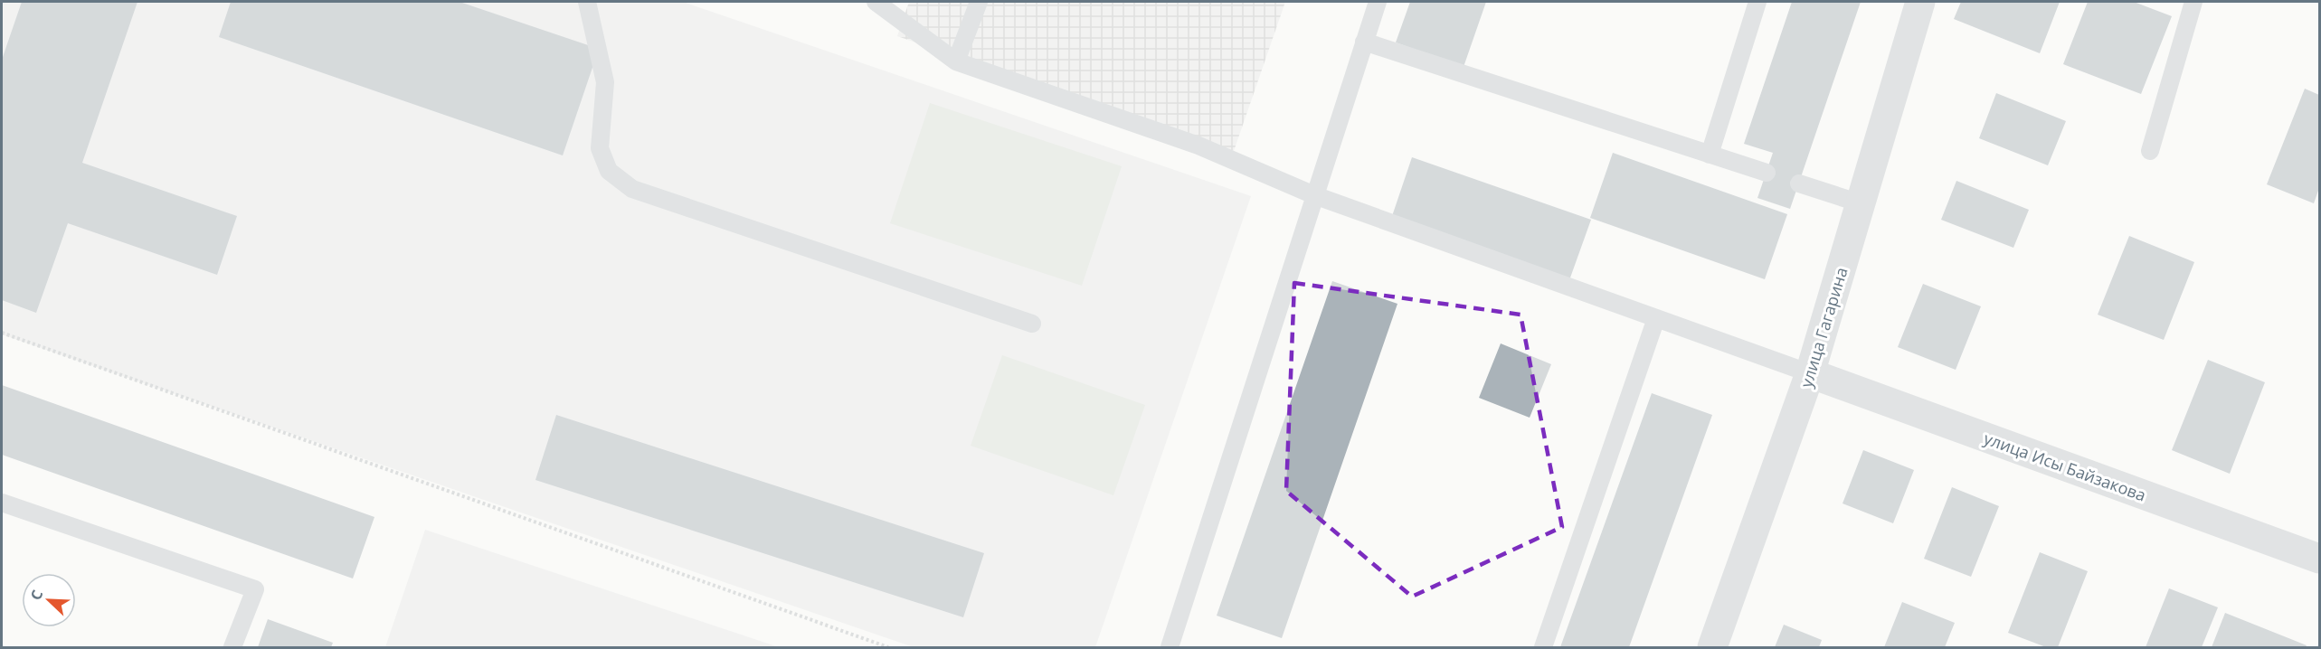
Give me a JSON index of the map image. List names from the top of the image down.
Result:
{
  "streets": {
    "street": ["улица Гагарина", "улица Исы Байзакова"]
  },
  "crossings": [
    ["улица Гагарина", "улица Исы Байзакова"]
  ],
  "north": "top left"
}
